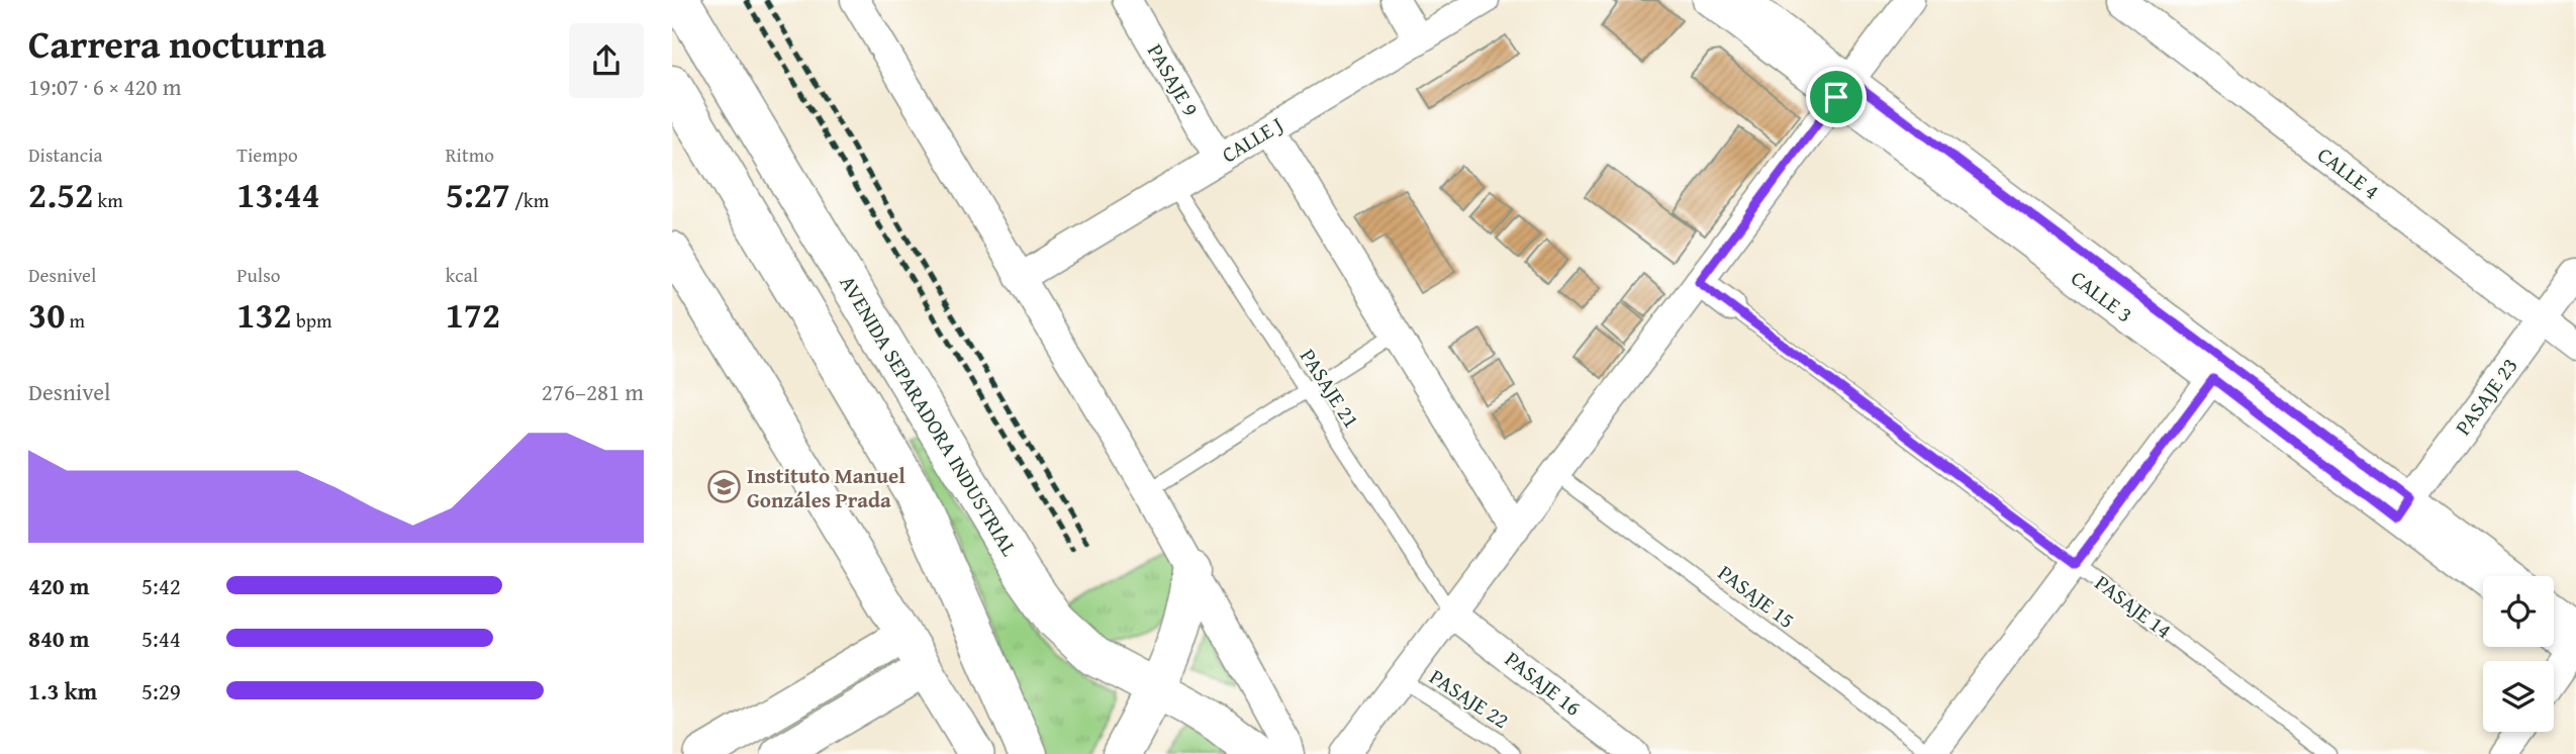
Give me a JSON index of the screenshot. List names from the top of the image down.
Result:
{
  "streets": {
    "main road": ["AVENIDA SEPARADORA INDUSTRIAL"],
    "street": [
      "PASAJE 9",
      "CALLE J",
      "CALLE 4",
      "CALLE 3",
      "PASAJE 23",
      "PASAJE 14",
      "PASAJE 16"
    ],
    "lane": ["PASAJE 21", "PASAJE 15", "PASAJE 22"]
  },
  "crossings": [
    ["PASAJE 9", "CALLE J"],
    ["CALLE J", "PASAJE 21"],
    ["CALLE 4", "PASAJE 23"],
    ["CALLE 3", "PASAJE 23"],
    ["PASAJE 21", "PASAJE 16"]
  ],
  "places": {
    "school or university": ["Instituto Manuel Gonzáles Prada"]
  },
  "page": {
    "heading": ["Carrera nocturna", "19:07 · 6 × 420 m"],
    "stats": [
      ["Distancia", "2.52 km"],
      ["Tiempo", "13:44"],
      ["Ritmo", "5:27 /km"],
      ["Desnivel", "30 m"],
      ["Pulso", "132 bpm"],
      ["kcal", "172"]
    ],
    "chart": ["Desnivel", "276–281 m"],
    "list": [
      {
        "name": "420 m",
        "note": "5:42"
      },
      {
        "name": "840 m",
        "note": "5:44"
      },
      {
        "name": "1.3 km",
        "note": "5:29"
      }
    ]
  }
}
